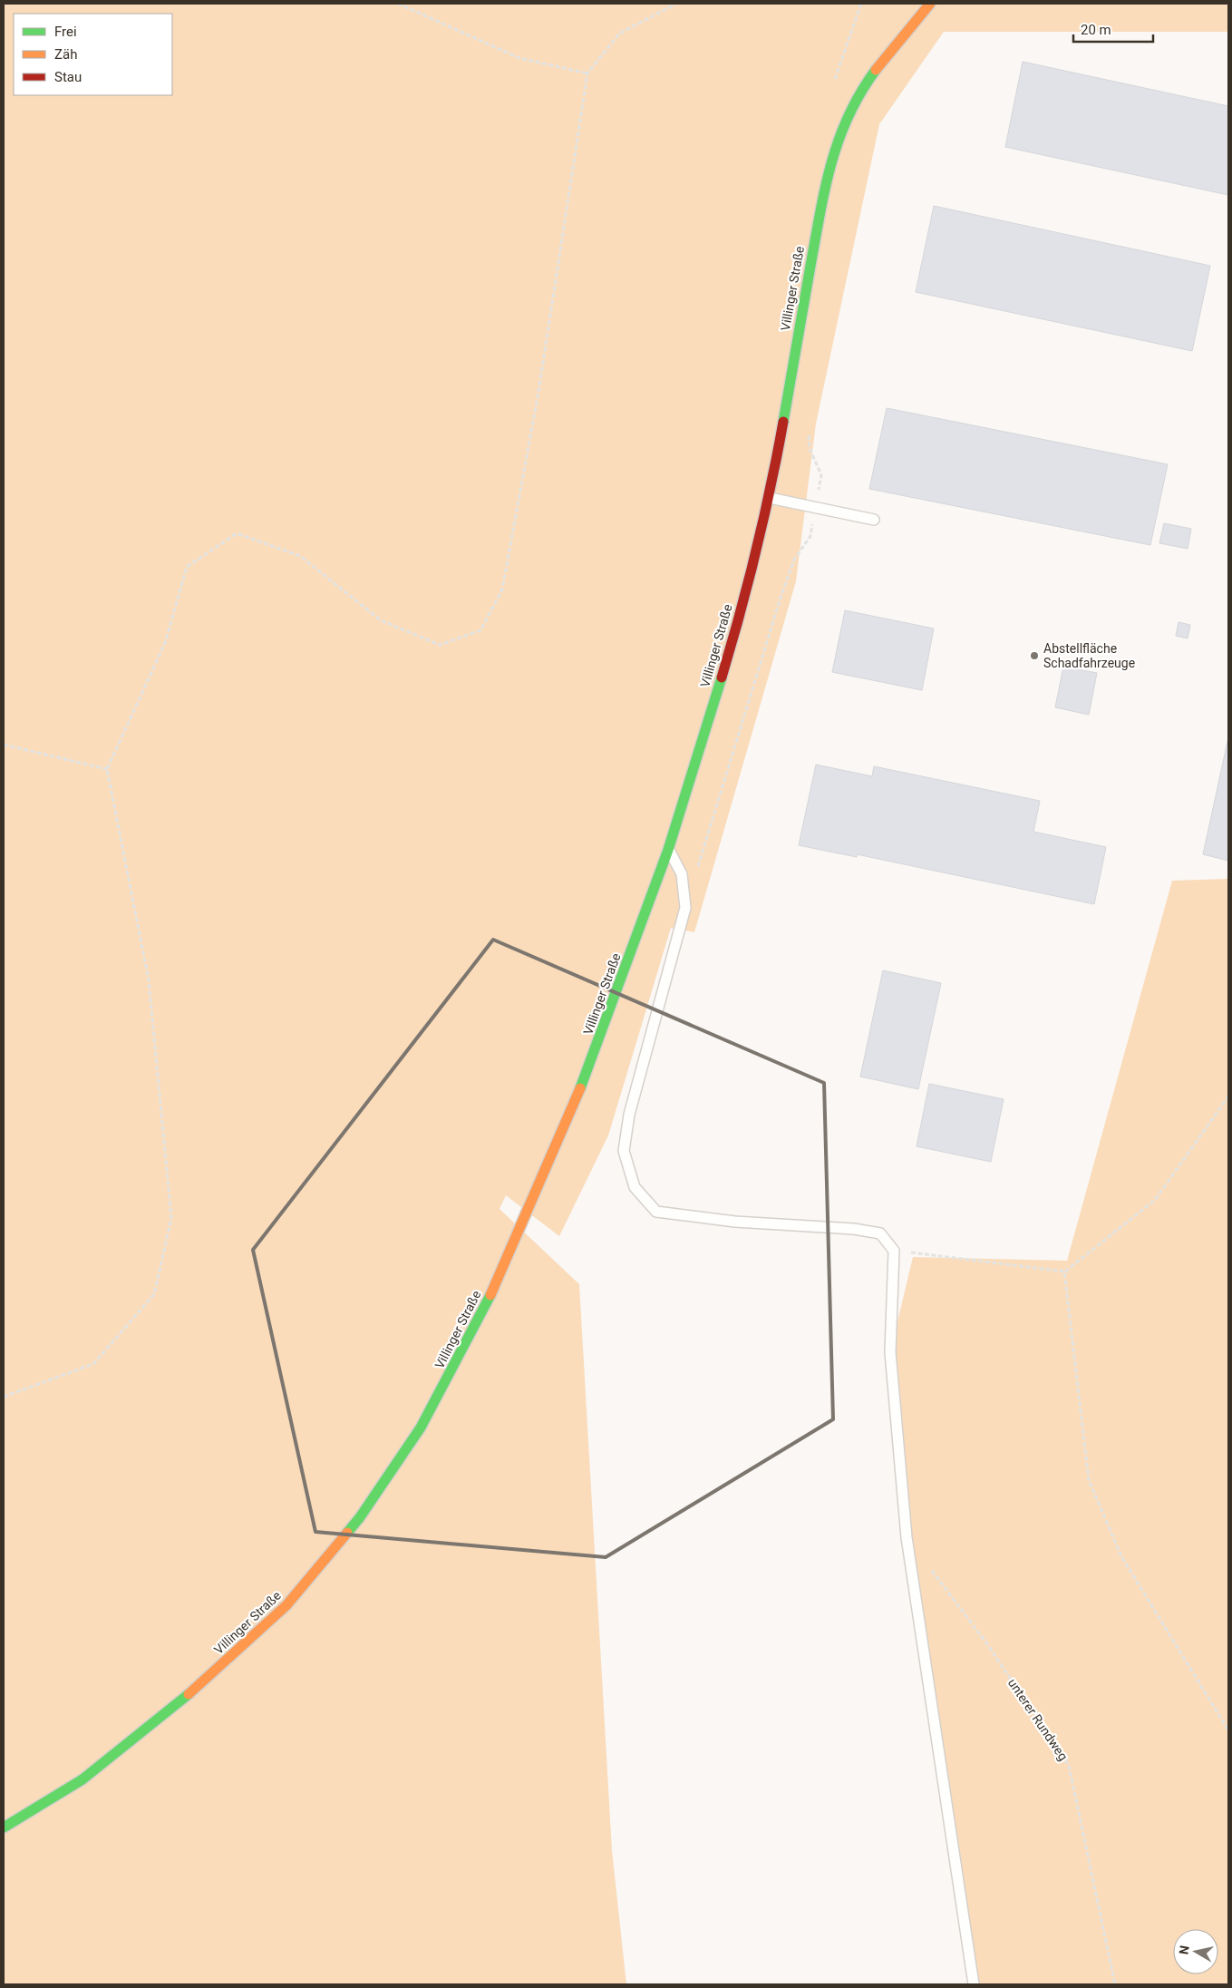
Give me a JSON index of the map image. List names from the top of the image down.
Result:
{
  "streets": {
    "main road": ["Villinger Straße"],
    "path": ["unterer Rundweg"]
  },
  "places": ["Abstellfläche Schadfahrzeuge"],
  "legend": ["Frei", "Zäh", "Stau"],
  "scale_bar": "20 m",
  "north": "left"
}
